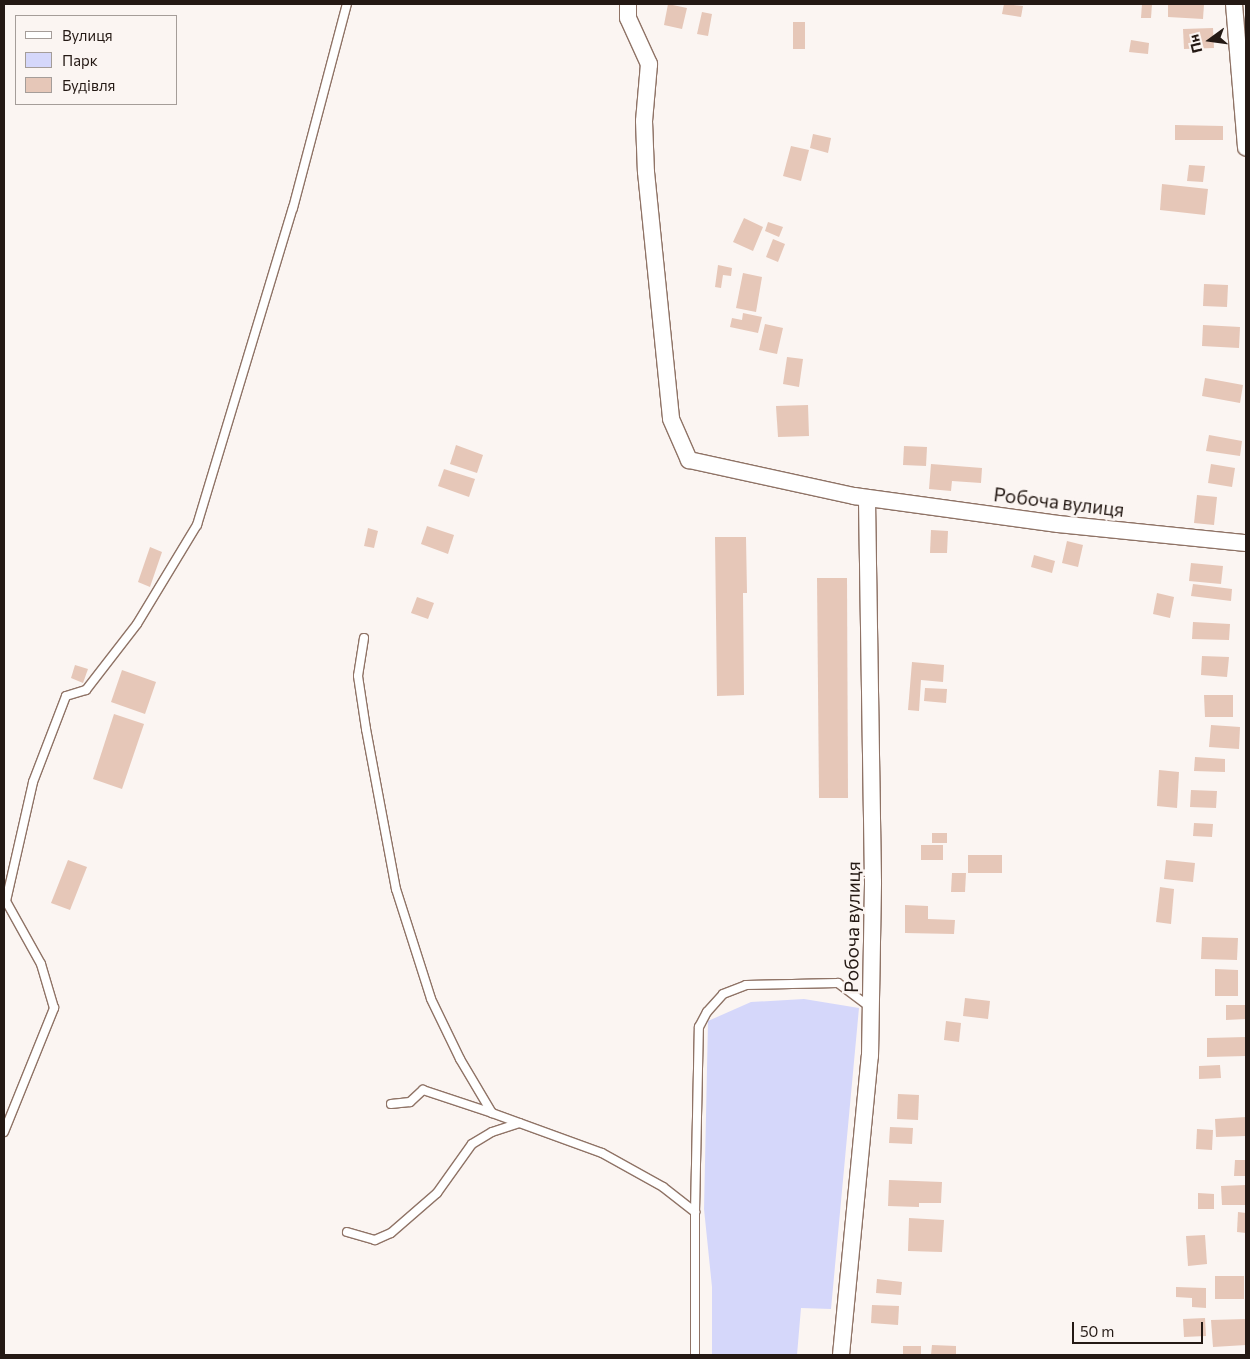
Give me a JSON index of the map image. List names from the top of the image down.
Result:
{
  "streets": {
    "street": ["Робоча вулиця"]
  },
  "legend": ["Вулиця", "Парк", "Будівля"],
  "scale_bar": "50 m",
  "north": "left"
}
